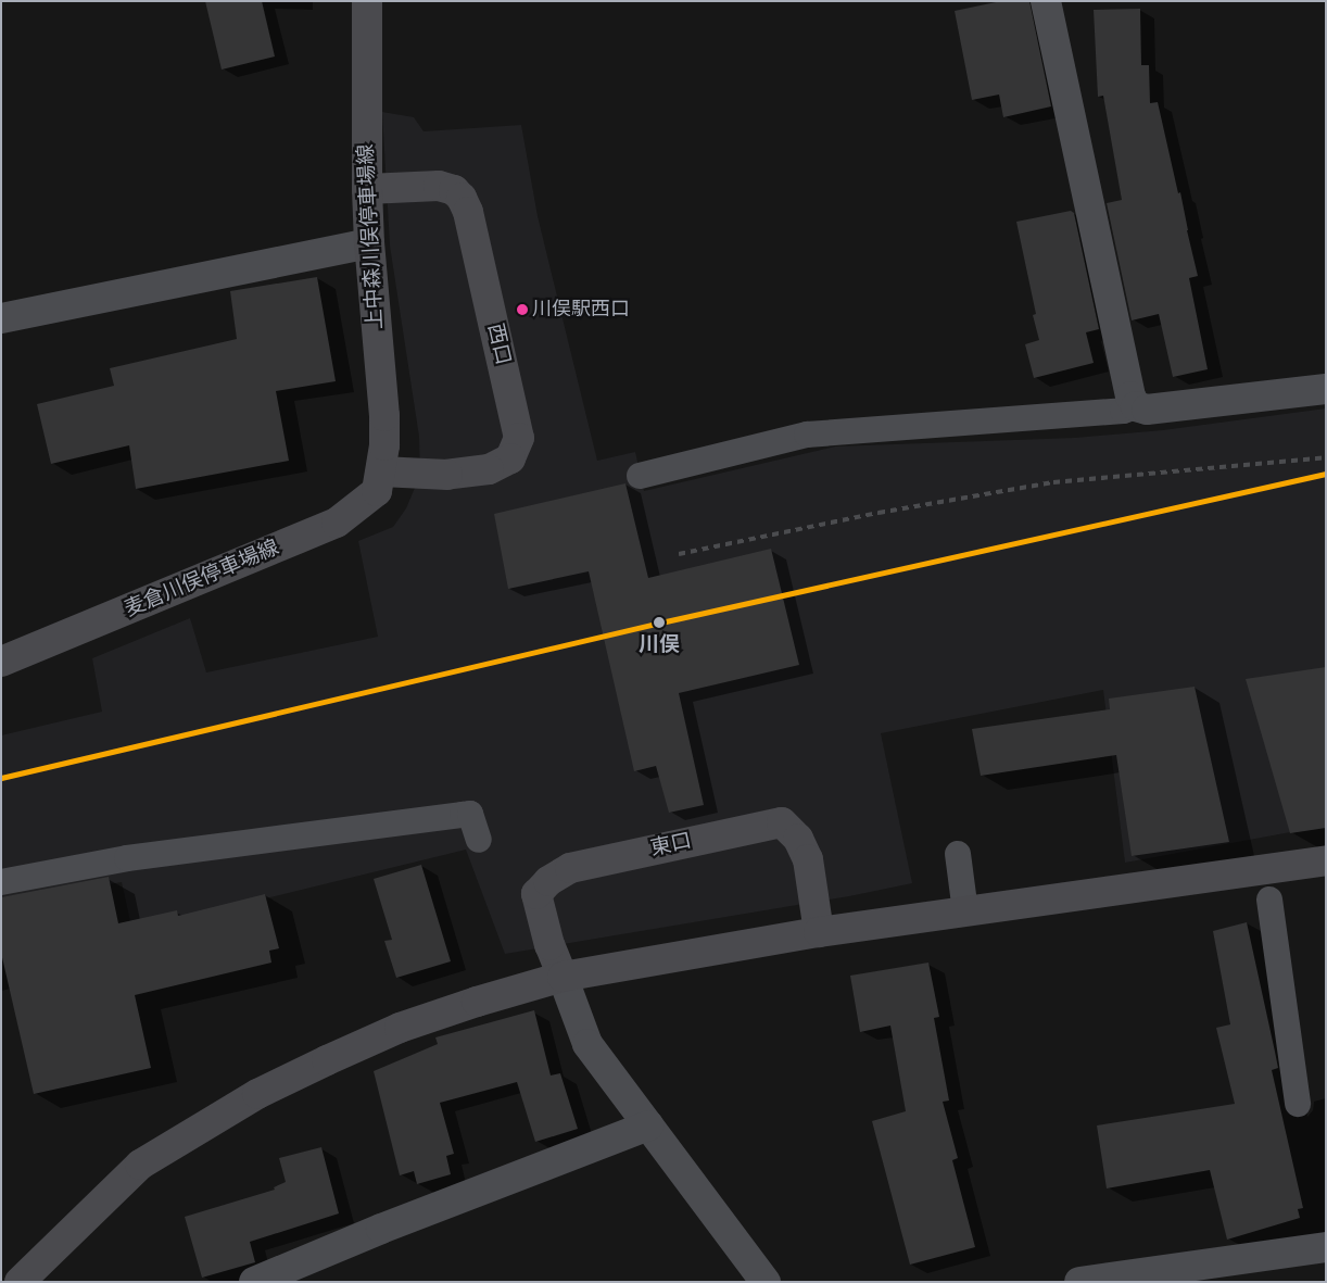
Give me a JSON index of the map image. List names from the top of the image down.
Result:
{
  "streets": {
    "street": [
      "上中森川俣停車場線",
      "西口",
      "麦倉川俣停車場線",
      "東口"
    ]
  },
  "crossings": [
    ["上中森川俣停車場線", "西口"],
    ["上中森川俣停車場線", "麦倉川俣停車場線"],
    ["西口", "麦倉川俣停車場線"]
  ],
  "places": ["川俣駅西口", "川俣"]
}
